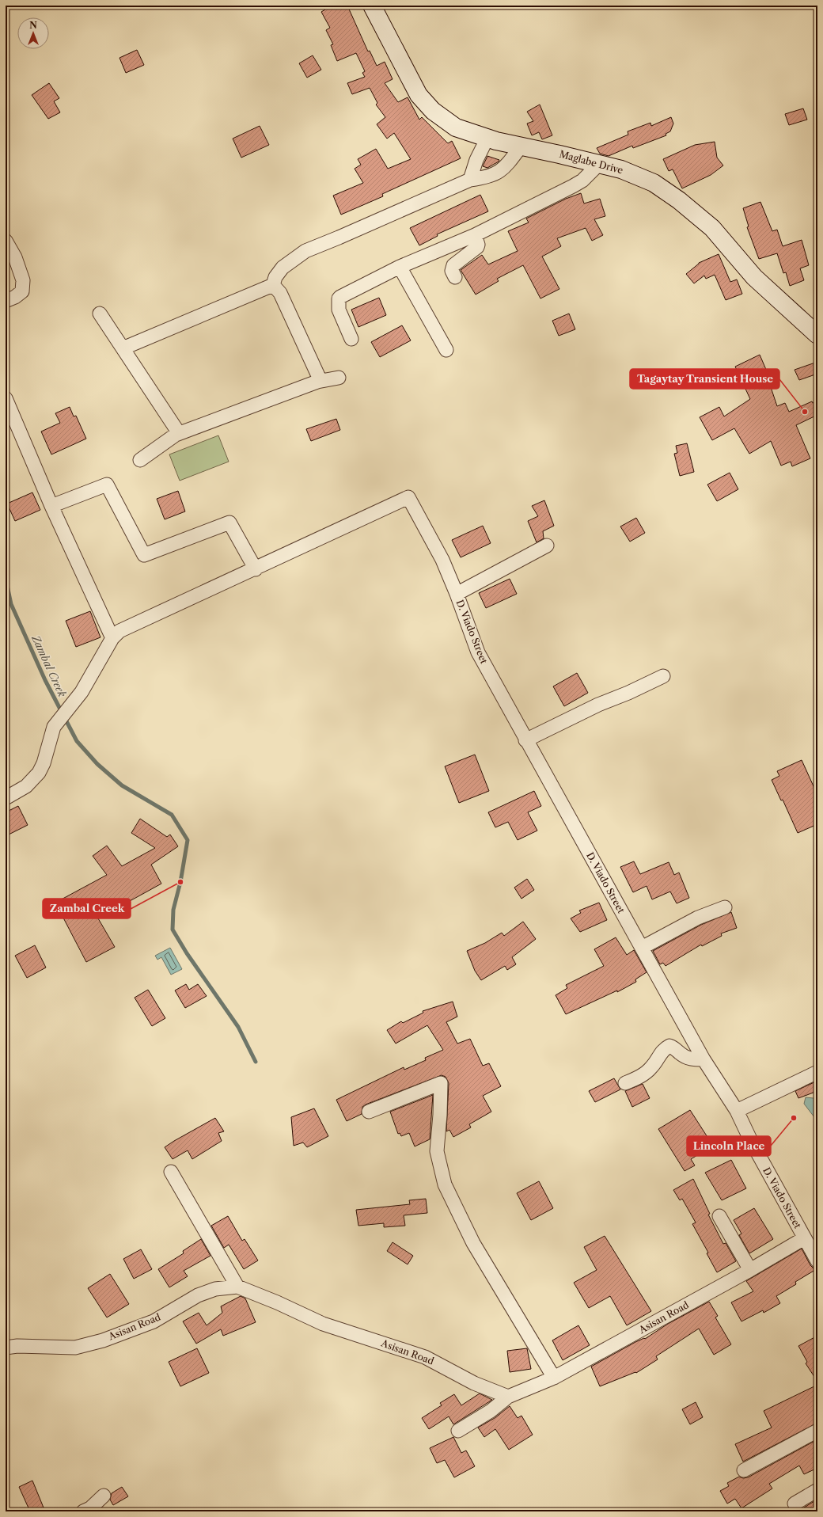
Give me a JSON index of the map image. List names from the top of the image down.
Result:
{
  "streets": {
    "main road": ["Maglabe Drive"],
    "street": ["D. Viado Street", "Asisan Road"]
  },
  "crossings": [
    ["D. Viado Street", "Asisan Road"]
  ],
  "water": ["Zambal Creek"],
  "places": ["Tagaytay Transient House", "Zambal Creek", "Lincoln Place"],
  "north": "top"
}
